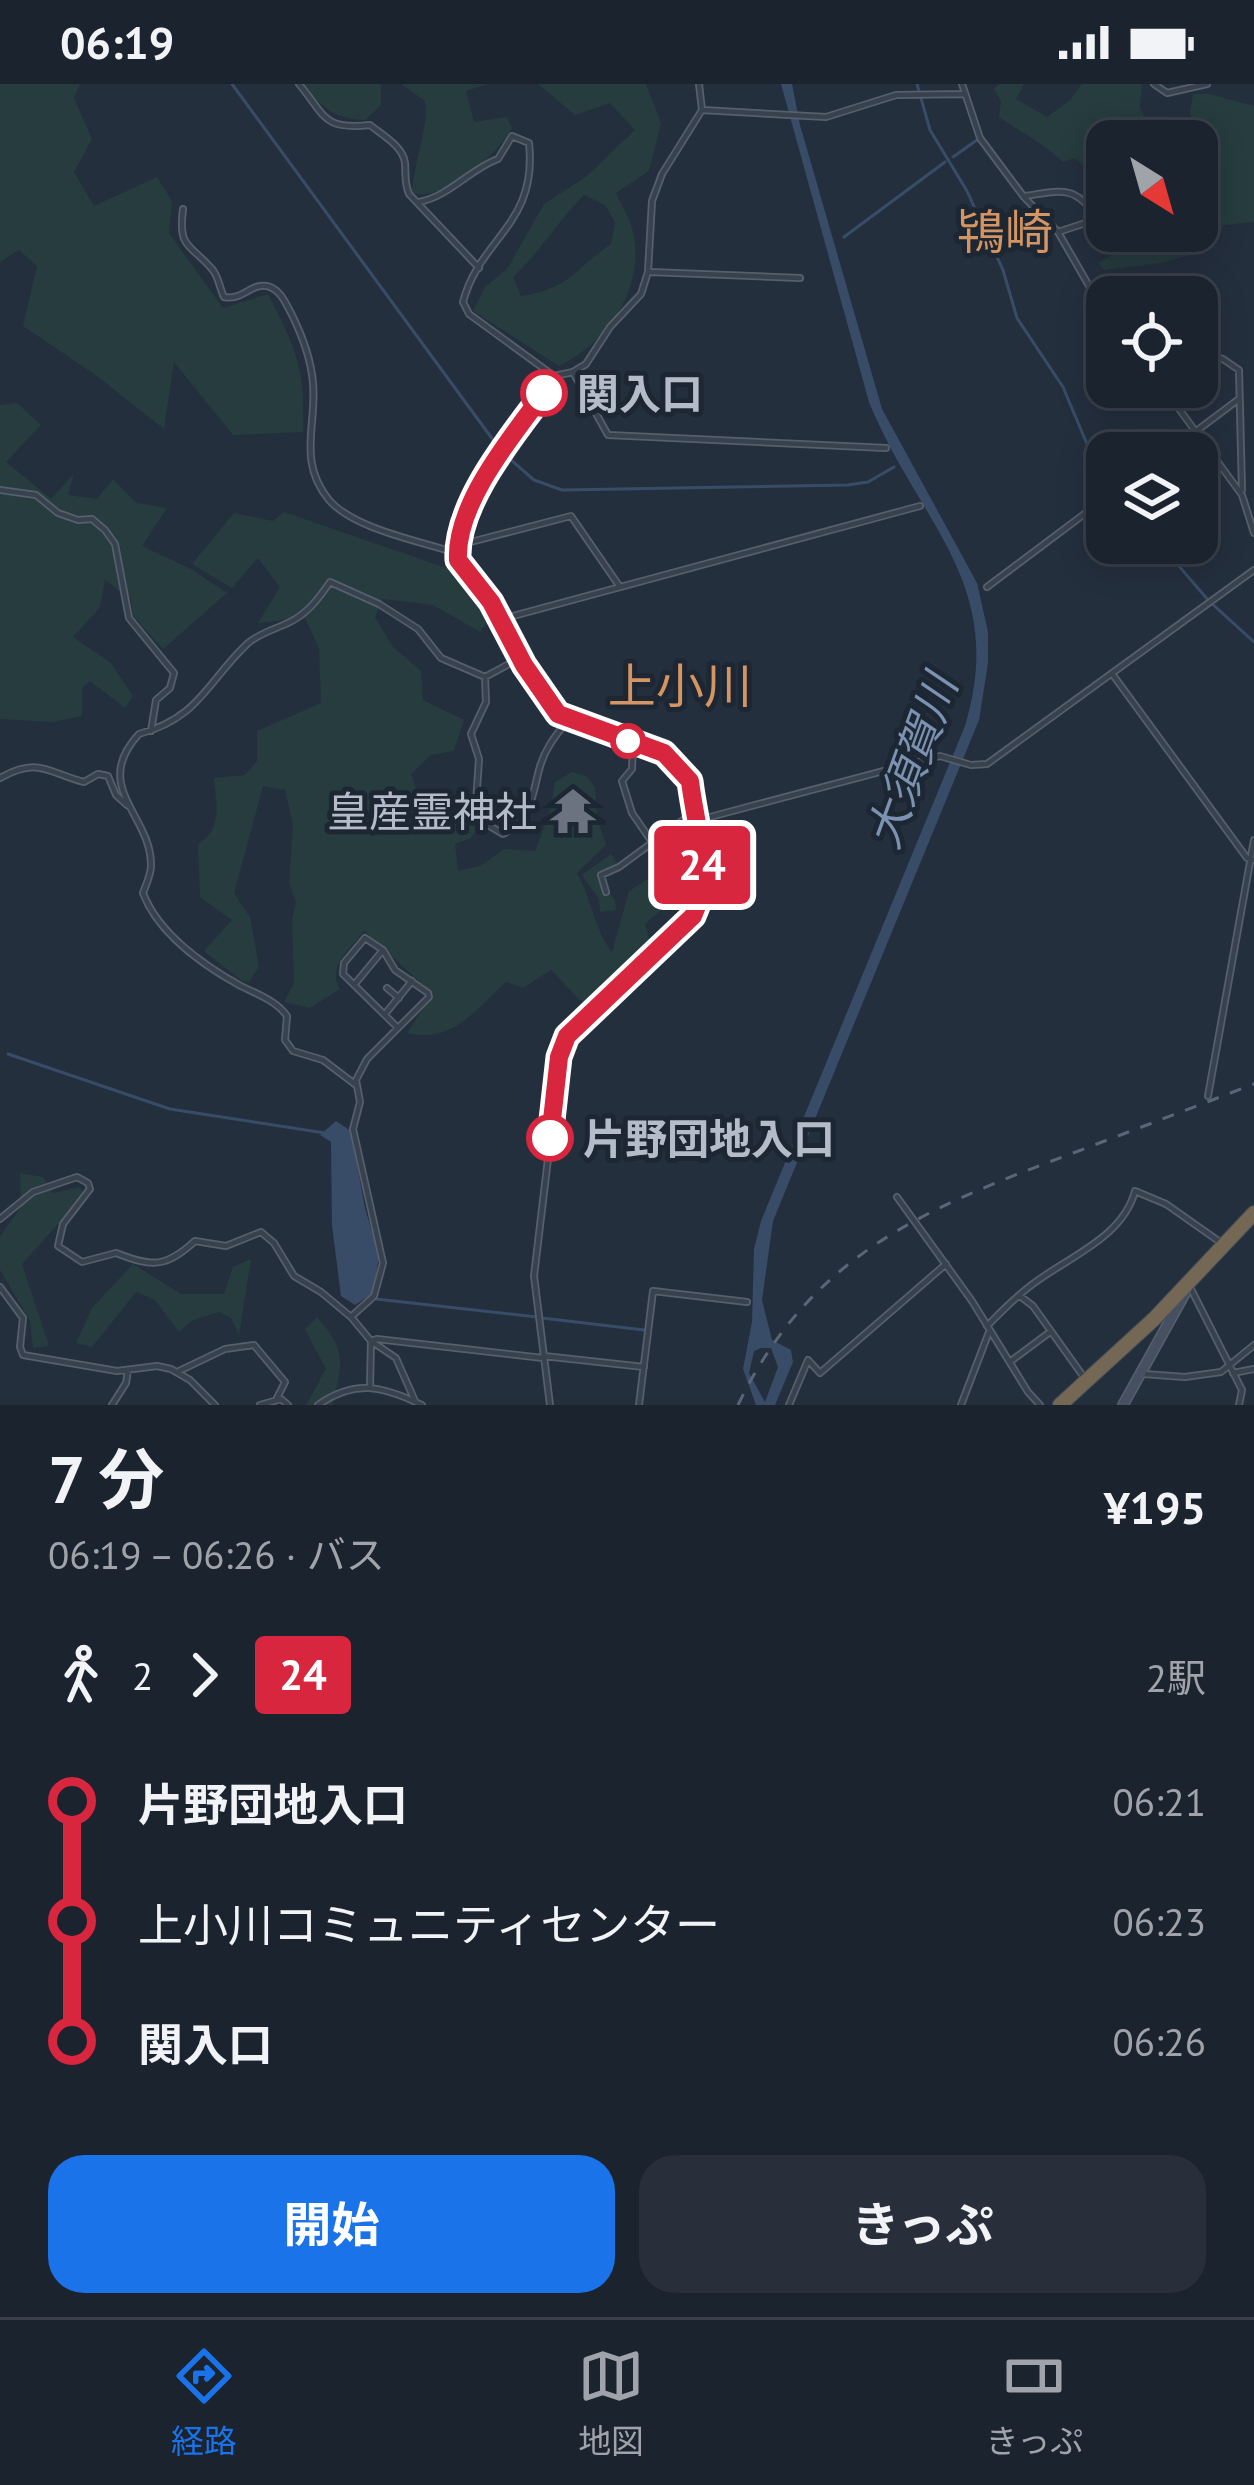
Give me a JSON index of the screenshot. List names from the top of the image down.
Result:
{
  "districts": ["鴇崎", "上小川"],
  "water": ["大須賀川"],
  "places": {
    "other": ["関入口", "片野団地入口"],
    "temple": ["皇産霊神社"]
  },
  "lines": ["bus line 24"],
  "north": "bottom right",
  "page": {
    "status": "06:19",
    "on_map": "24",
    "heading": ["7 分", "06:19 – 06:26 · バス", "¥195"],
    "legs": ["2", "24", "2駅"],
    "list": [
      {
        "name": "片野団地入口",
        "value": "06:21"
      },
      {
        "name": "上小川コミュニティセンター",
        "value": "06:23"
      },
      {
        "name": "関入口",
        "value": "06:26"
      }
    ],
    "buttons": ["開始", "きっぷ"],
    "tabs": ["経路", "地図", "きっぷ"]
  }
}
